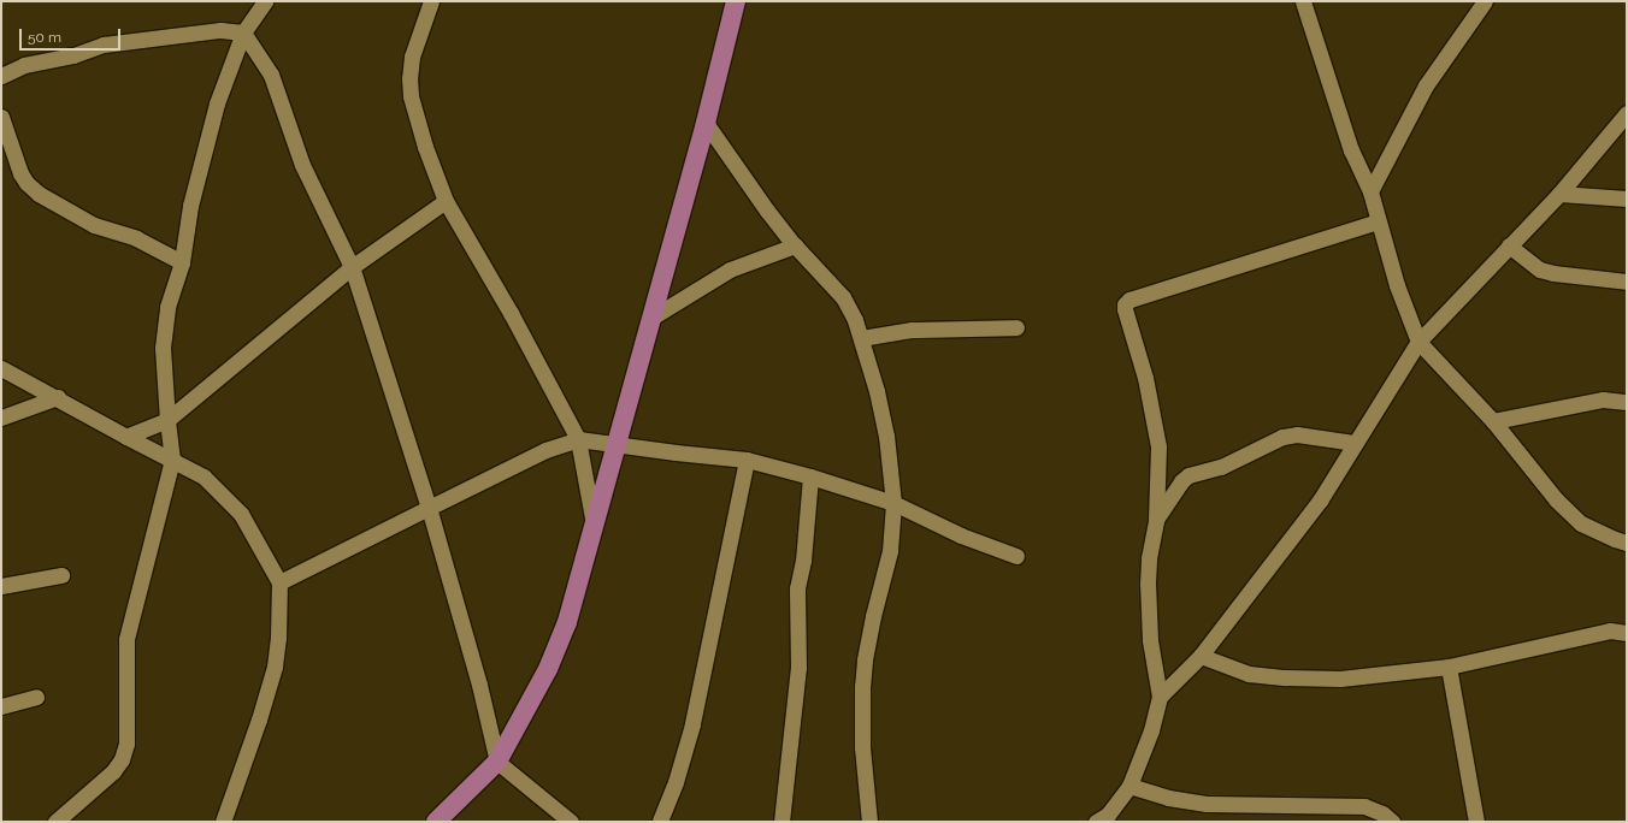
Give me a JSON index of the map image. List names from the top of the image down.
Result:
{
  "scale_bar": "50 m"
}
